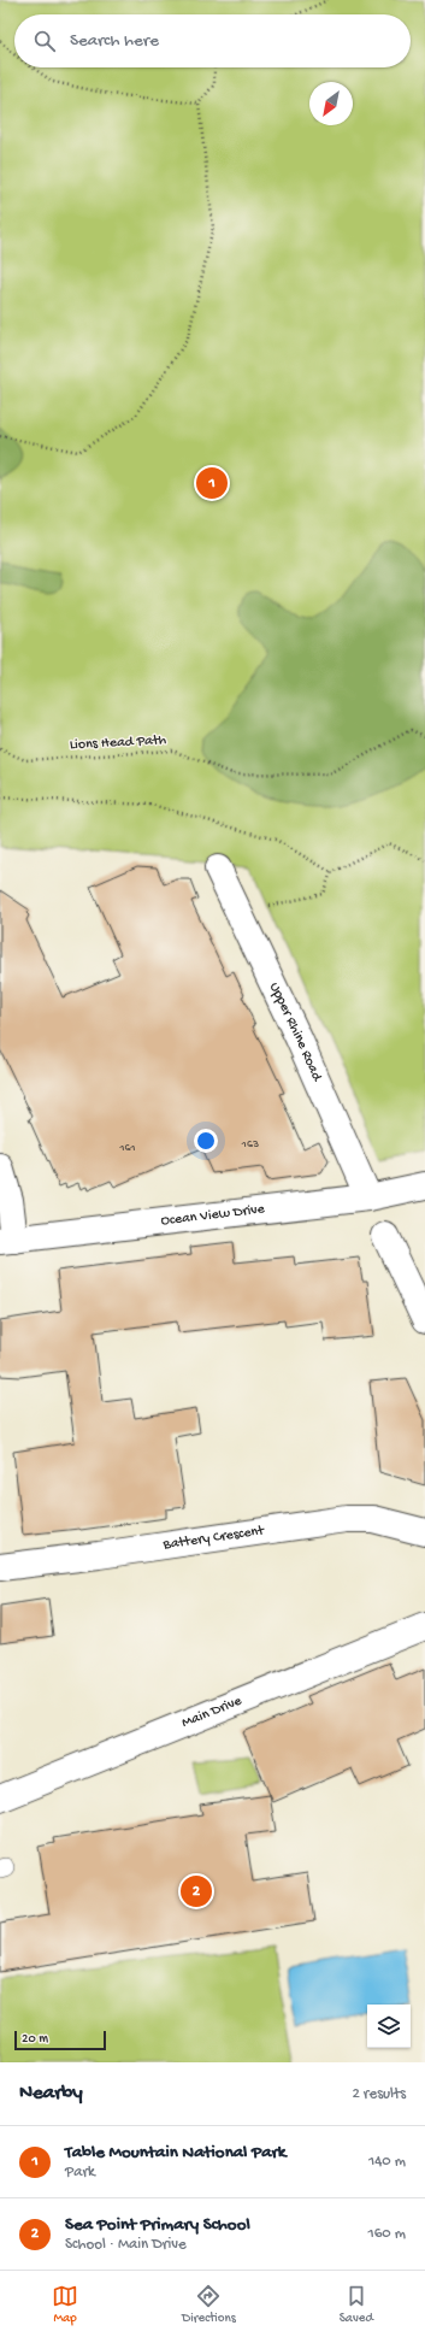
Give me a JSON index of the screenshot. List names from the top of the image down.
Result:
{
  "streets": {
    "street": [
      "Upper Rhine Road",
      "Ocean View Drive",
      "Battery Crescent",
      "Main Drive"
    ],
    "path": ["Lions Head Path"]
  },
  "crossings": [
    ["Upper Rhine Road", "Ocean View Drive"]
  ],
  "house_numbers": ["163", "161"],
  "scale_bar": "20 m",
  "north": "bottom left",
  "page": {
    "search": "Search here",
    "pins": ["1", "2"],
    "scale": "20 m",
    "heading": ["Nearby", "2 results"],
    "list": [
      {
        "mark": "1",
        "name": "Table Mountain National Park",
        "note": "Park",
        "value": "140 m"
      },
      {
        "mark": "2",
        "name": "Sea Point Primary School",
        "note": "School · Main Drive",
        "value": "160 m"
      }
    ],
    "nav": ["Map", "Directions", "Saved"]
  }
}
